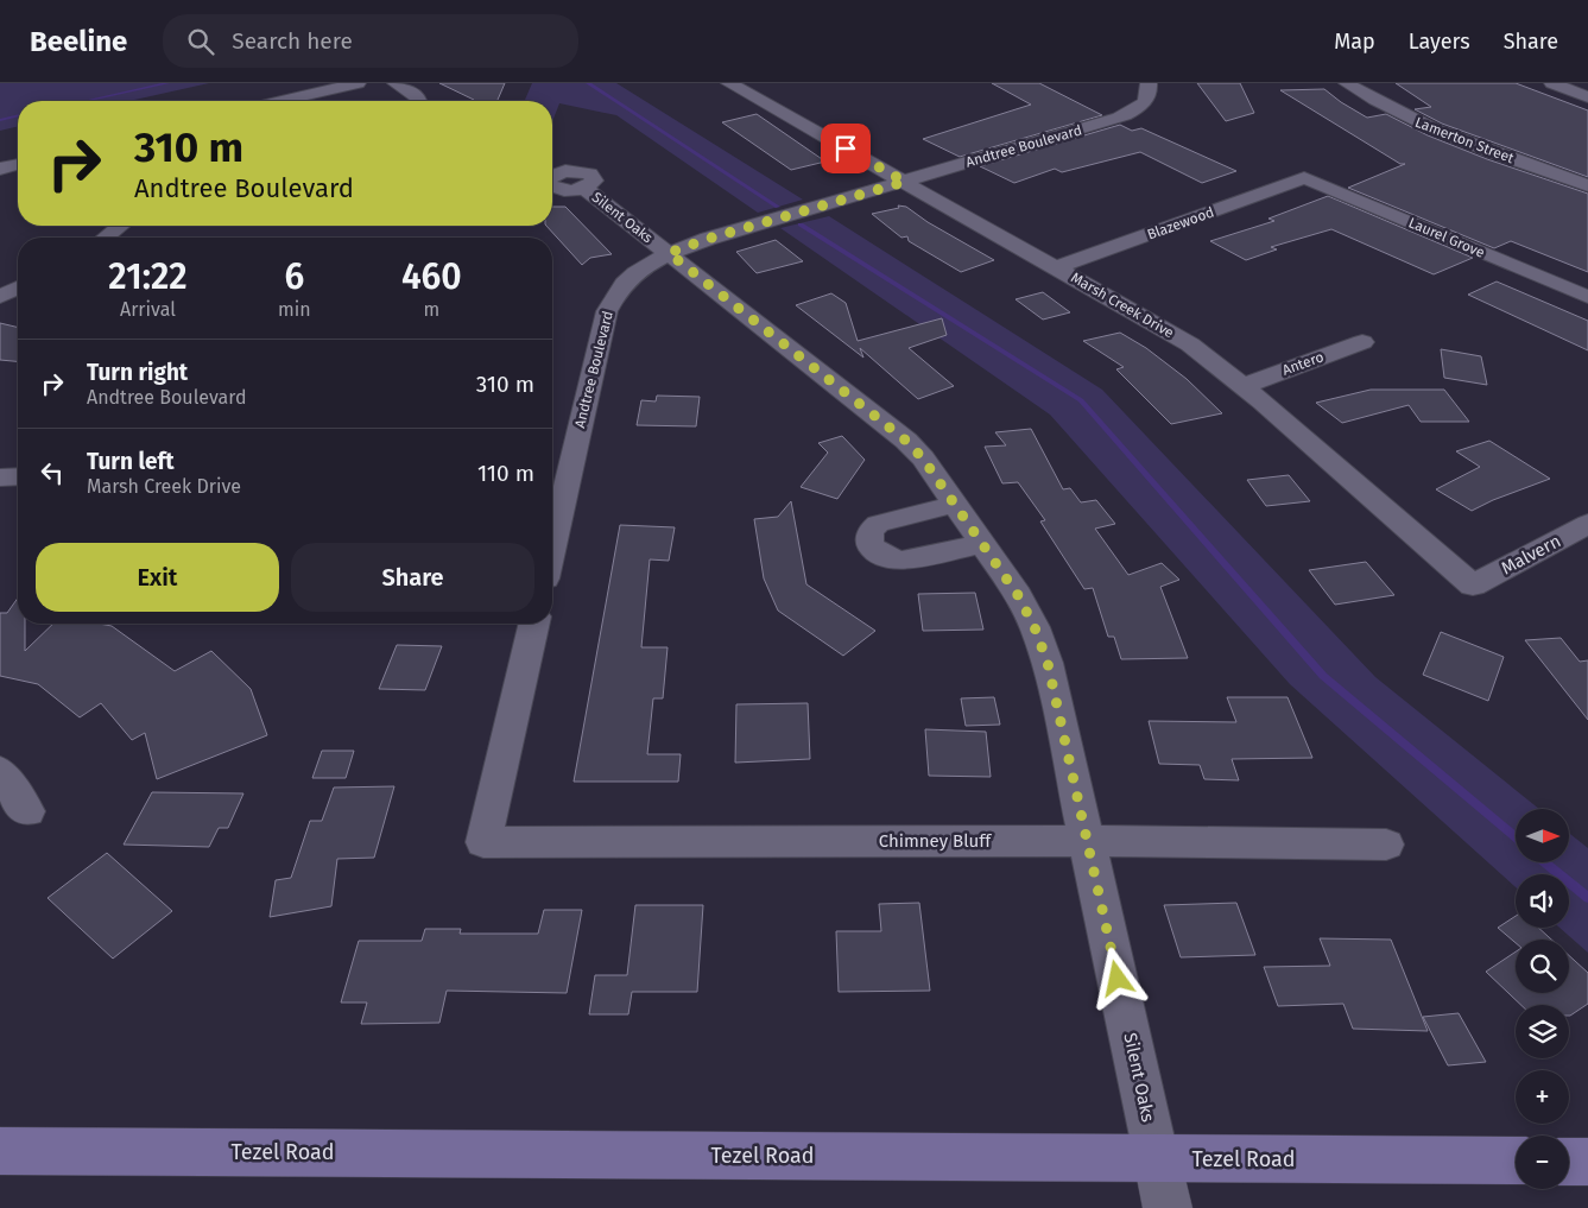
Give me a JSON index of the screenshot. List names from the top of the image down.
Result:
{
  "streets": {
    "main road": ["Tezel Road"],
    "street": [
      "Lamerton Street",
      "Andtree Boulevard",
      "Silent Oaks",
      "Blazewood",
      "Laurel Grove",
      "Marsh Creek Drive",
      "Antero",
      "Malvern",
      "Chimney Bluff"
    ]
  },
  "crossings": [
    ["Andtree Boulevard", "Silent Oaks"],
    ["Andtree Boulevard", "Marsh Creek Drive"],
    ["Silent Oaks", "Chimney Bluff"],
    ["Silent Oaks", "Tezel Road"],
    ["Blazewood", "Laurel Grove"],
    ["Blazewood", "Marsh Creek Drive"],
    ["Marsh Creek Drive", "Antero"],
    ["Marsh Creek Drive", "Malvern"]
  ],
  "north": "right",
  "page": {
    "header": "Beeline",
    "search": "Search here",
    "nav": ["Map", "Layers", "Share"],
    "turn": ["310 m", "Andtree Boulevard"],
    "eta": [
      "21:22",
      "Arrival",
      "6",
      "min",
      "460",
      "m"
    ],
    "list": [
      {
        "name": "Turn right",
        "note": "Andtree Boulevard",
        "value": "310 m"
      },
      {
        "name": "Turn left",
        "note": "Marsh Creek Drive",
        "value": "110 m"
      }
    ],
    "buttons": ["Exit", "Share"],
    "map_buttons": ["+", "−"]
  }
}
